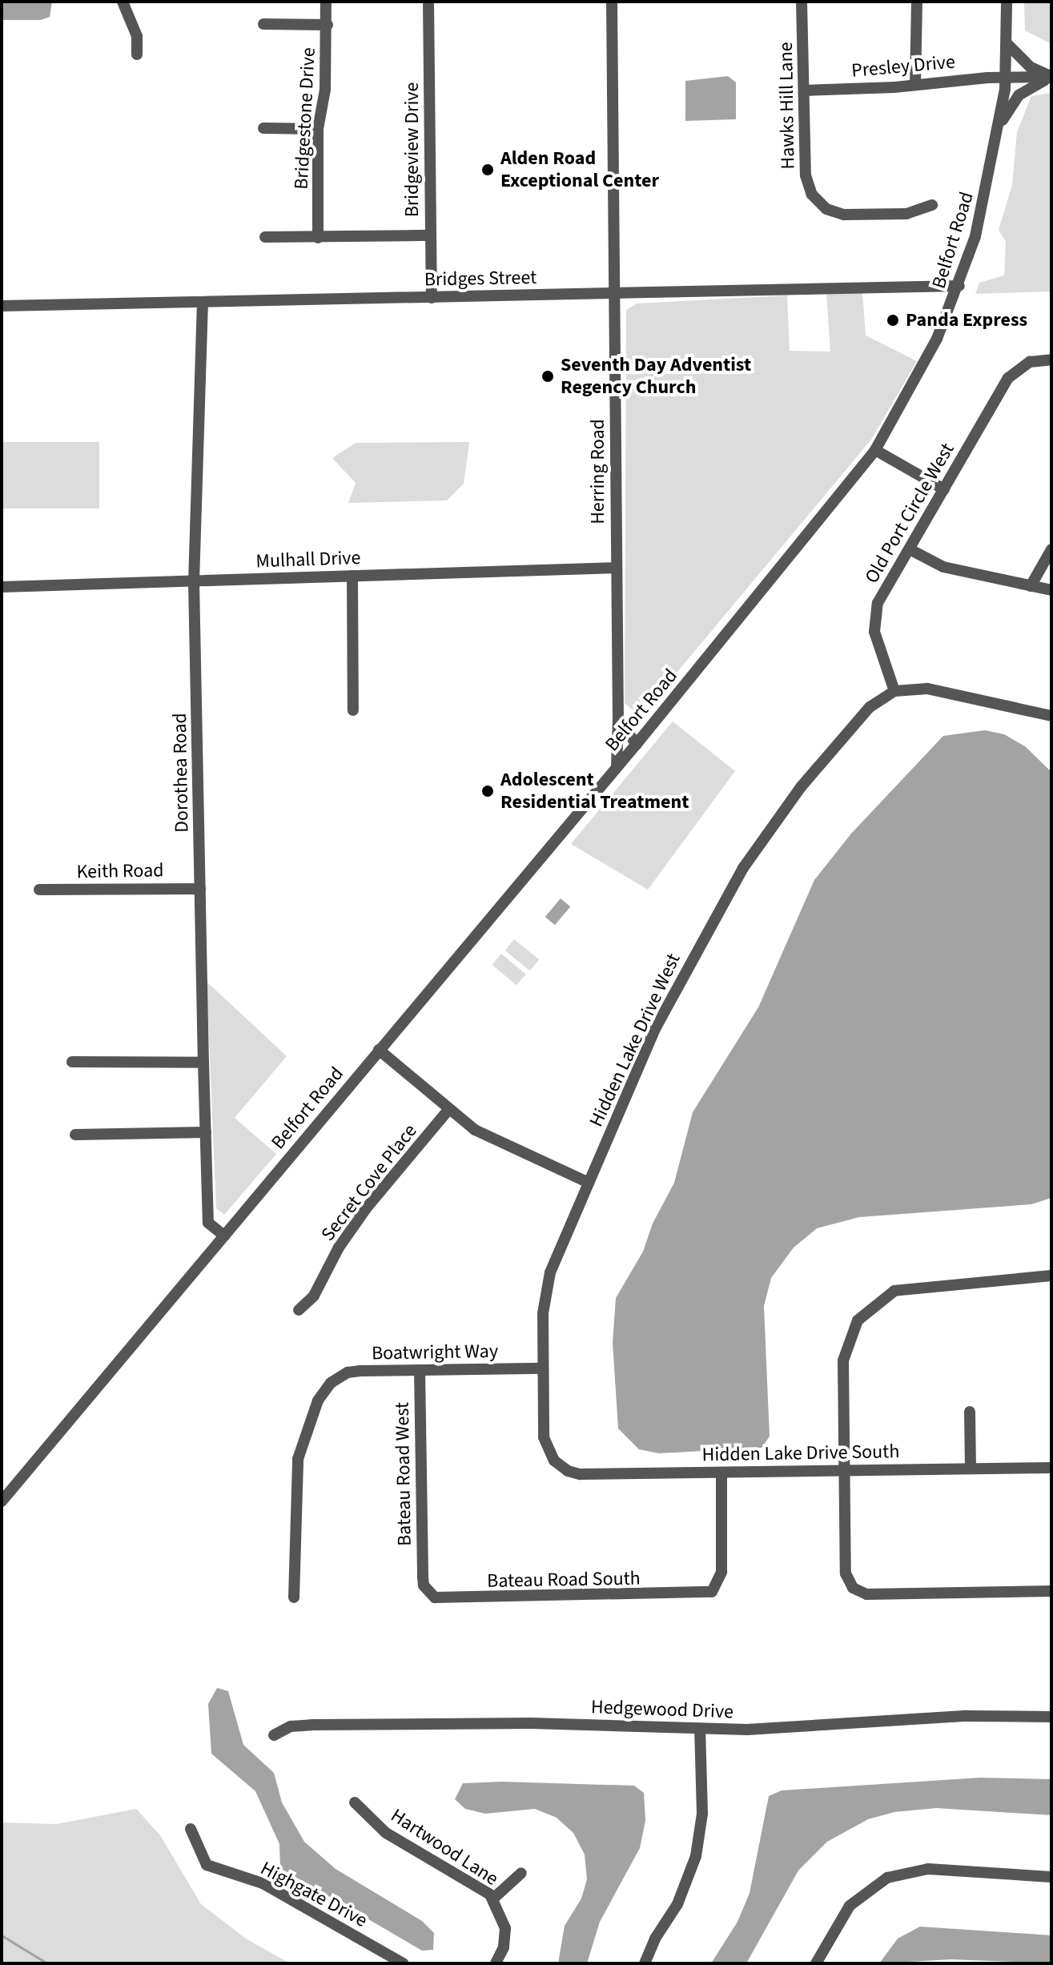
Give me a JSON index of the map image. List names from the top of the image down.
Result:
{
  "streets": {
    "street": [
      "Presley Drive",
      "Hawks Hill Lane",
      "Bridgestone Drive",
      "Bridgeview Drive",
      "Belfort Road",
      "Bridges Street",
      "Herring Road",
      "Old Port Circle West",
      "Mulhall Drive",
      "Dorothea Road",
      "Keith Road",
      "Hidden Lake Drive West",
      "Secret Cove Place",
      "Boatwright Way",
      "Hidden Lake Drive South",
      "Bateau Road West",
      "Bateau Road South",
      "Hedgewood Drive",
      "Hartwood Lane",
      "Highgate Drive"
    ]
  },
  "crossings": [
    ["Presley Drive", "Hawks Hill Lane"],
    ["Presley Drive", "Belfort Road"],
    ["Bridgeview Drive", "Bridges Street"],
    ["Belfort Road", "Bridges Street"],
    ["Belfort Road", "Herring Road"],
    ["Belfort Road", "Dorothea Road"],
    ["Bridges Street", "Herring Road"],
    ["Bridges Street", "Dorothea Road"],
    ["Herring Road", "Mulhall Drive"],
    ["Old Port Circle West", "Hidden Lake Drive West"],
    ["Mulhall Drive", "Dorothea Road"],
    ["Dorothea Road", "Keith Road"],
    ["Hidden Lake Drive West", "Boatwright Way"],
    ["Hidden Lake Drive West", "Hidden Lake Drive South"],
    ["Boatwright Way", "Bateau Road West"],
    ["Hidden Lake Drive South", "Bateau Road South"],
    ["Bateau Road West", "Bateau Road South"]
  ],
  "places": [
    "Alden Road Exceptional Center",
    "Panda Express",
    "Seventh Day Adventist Regency Church",
    "Adolescent Residential Treatment"
  ]
}
